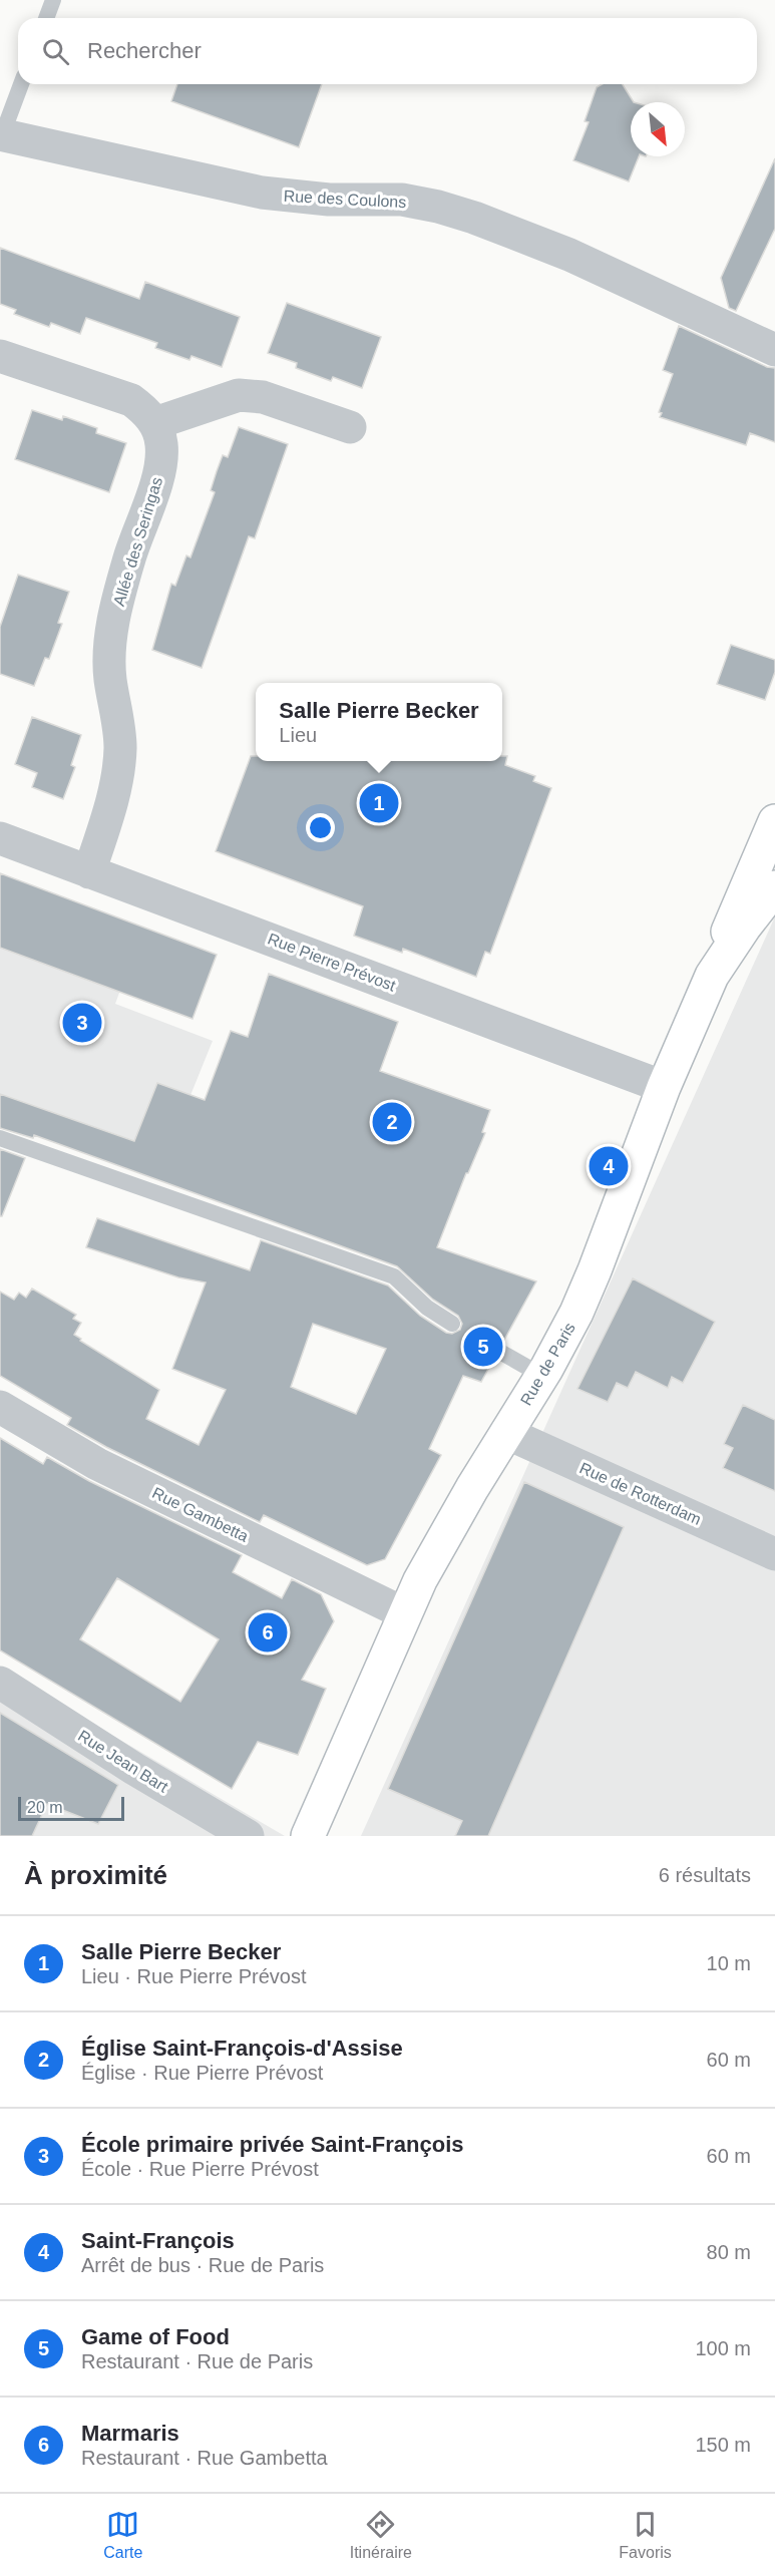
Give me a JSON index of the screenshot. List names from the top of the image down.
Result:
{
  "streets": {
    "main road": ["Rue de Paris"],
    "street": [
      "Rue des Coulons",
      "Allée des Seringas",
      "Rue Pierre Prévost",
      "Rue de Rotterdam",
      "Rue Gambetta",
      "Rue Jean Bart"
    ]
  },
  "crossings": [
    ["Allée des Seringas", "Rue Pierre Prévost"],
    ["Rue Pierre Prévost", "Rue de Paris"],
    ["Rue de Paris", "Rue de Rotterdam"],
    ["Rue de Paris", "Rue Gambetta"]
  ],
  "scale_bar": "20 m",
  "north": "bottom right",
  "page": {
    "search": "Rechercher",
    "popup": ["Salle Pierre Becker", "Lieu"],
    "pins": [
      "1",
      "3",
      "2",
      "4",
      "5",
      "6"
    ],
    "scale": "20 m",
    "heading": ["À proximité", "6 résultats"],
    "list": [
      {
        "mark": "1",
        "name": "Salle Pierre Becker",
        "note": "Lieu · Rue Pierre Prévost",
        "value": "10 m"
      },
      {
        "mark": "2",
        "name": "Église Saint-François-d'Assise",
        "note": "Église · Rue Pierre Prévost",
        "value": "60 m"
      },
      {
        "mark": "3",
        "name": "École primaire privée Saint-François",
        "note": "École · Rue Pierre Prévost",
        "value": "60 m"
      },
      {
        "mark": "4",
        "name": "Saint-François",
        "note": "Arrêt de bus · Rue de Paris",
        "value": "80 m"
      },
      {
        "mark": "5",
        "name": "Game of Food",
        "note": "Restaurant · Rue de Paris",
        "value": "100 m"
      },
      {
        "mark": "6",
        "name": "Marmaris",
        "note": "Restaurant · Rue Gambetta",
        "value": "150 m"
      }
    ],
    "nav": ["Carte", "Itinéraire", "Favoris"]
  }
}
